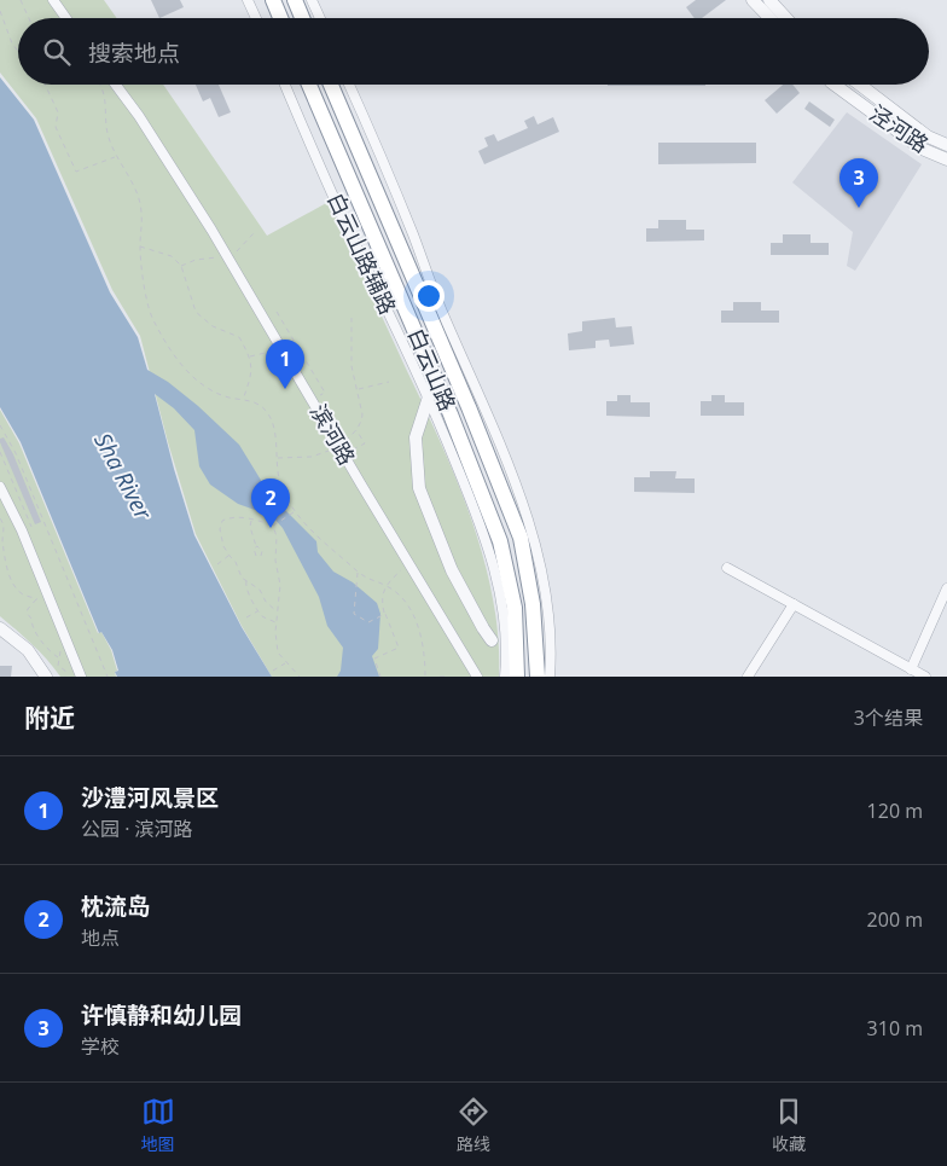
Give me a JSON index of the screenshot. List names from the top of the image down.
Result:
{
  "streets": {
    "highway": ["白云山路"],
    "street": ["泾河路", "白云山路辅路", "滨河路"]
  },
  "water": ["Sha River"],
  "page": {
    "search": "搜索地点",
    "pins": ["3", "1", "2"],
    "heading": ["附近", "3个结果"],
    "list": [
      {
        "mark": "1",
        "name": "沙澧河风景区",
        "note": "公园 · 滨河路",
        "value": "120 m"
      },
      {
        "mark": "2",
        "name": "枕流岛",
        "note": "地点",
        "value": "200 m"
      },
      {
        "mark": "3",
        "name": "许慎静和幼儿园",
        "note": "学校",
        "value": "310 m"
      }
    ],
    "nav": ["地图", "路线", "收藏"]
  }
}
